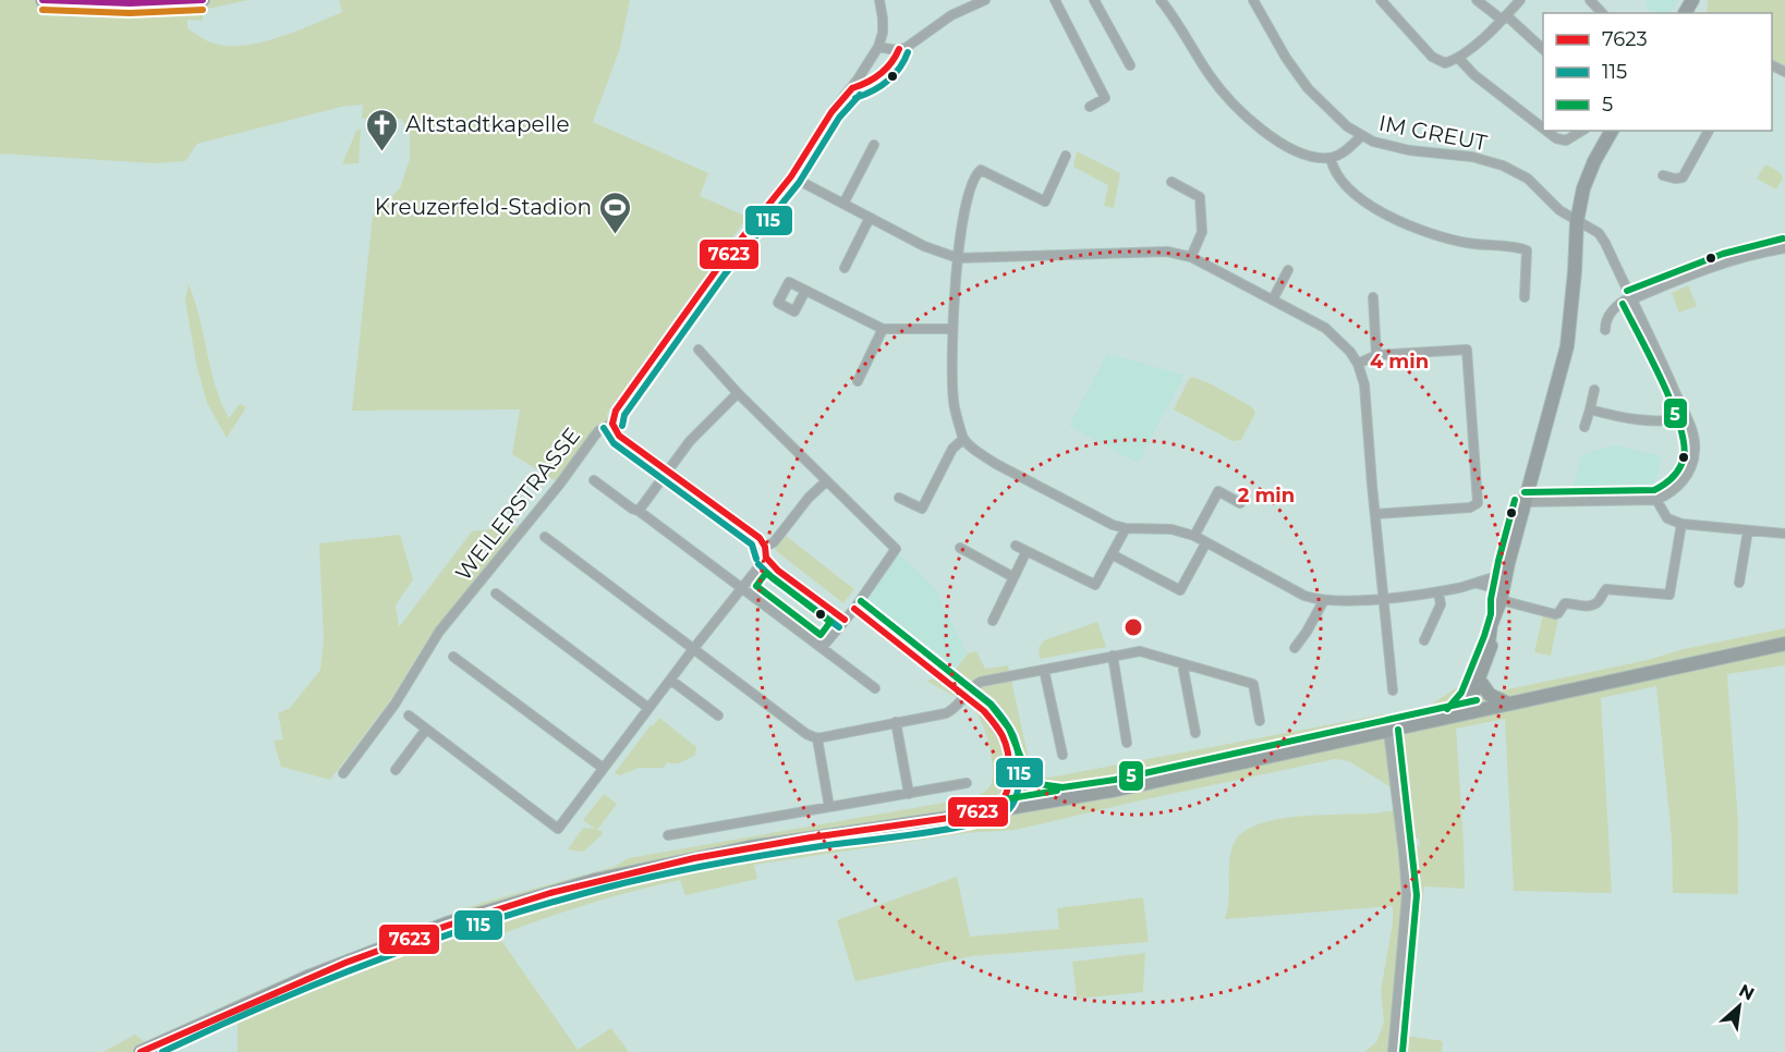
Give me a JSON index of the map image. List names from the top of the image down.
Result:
{
  "streets": {
    "street": ["IM GREUT", "WEILERSTRASSE"]
  },
  "places": {
    "church": ["Altstadtkapelle"],
    "sports": ["Kreuzerfeld-Stadion"]
  },
  "lines": ["transit line 7623", "transit line 115", "transit line 5"],
  "legend": ["7623", "115", "5"],
  "north": "top right",
  "rings": ["4 min", "2 min"]
}
